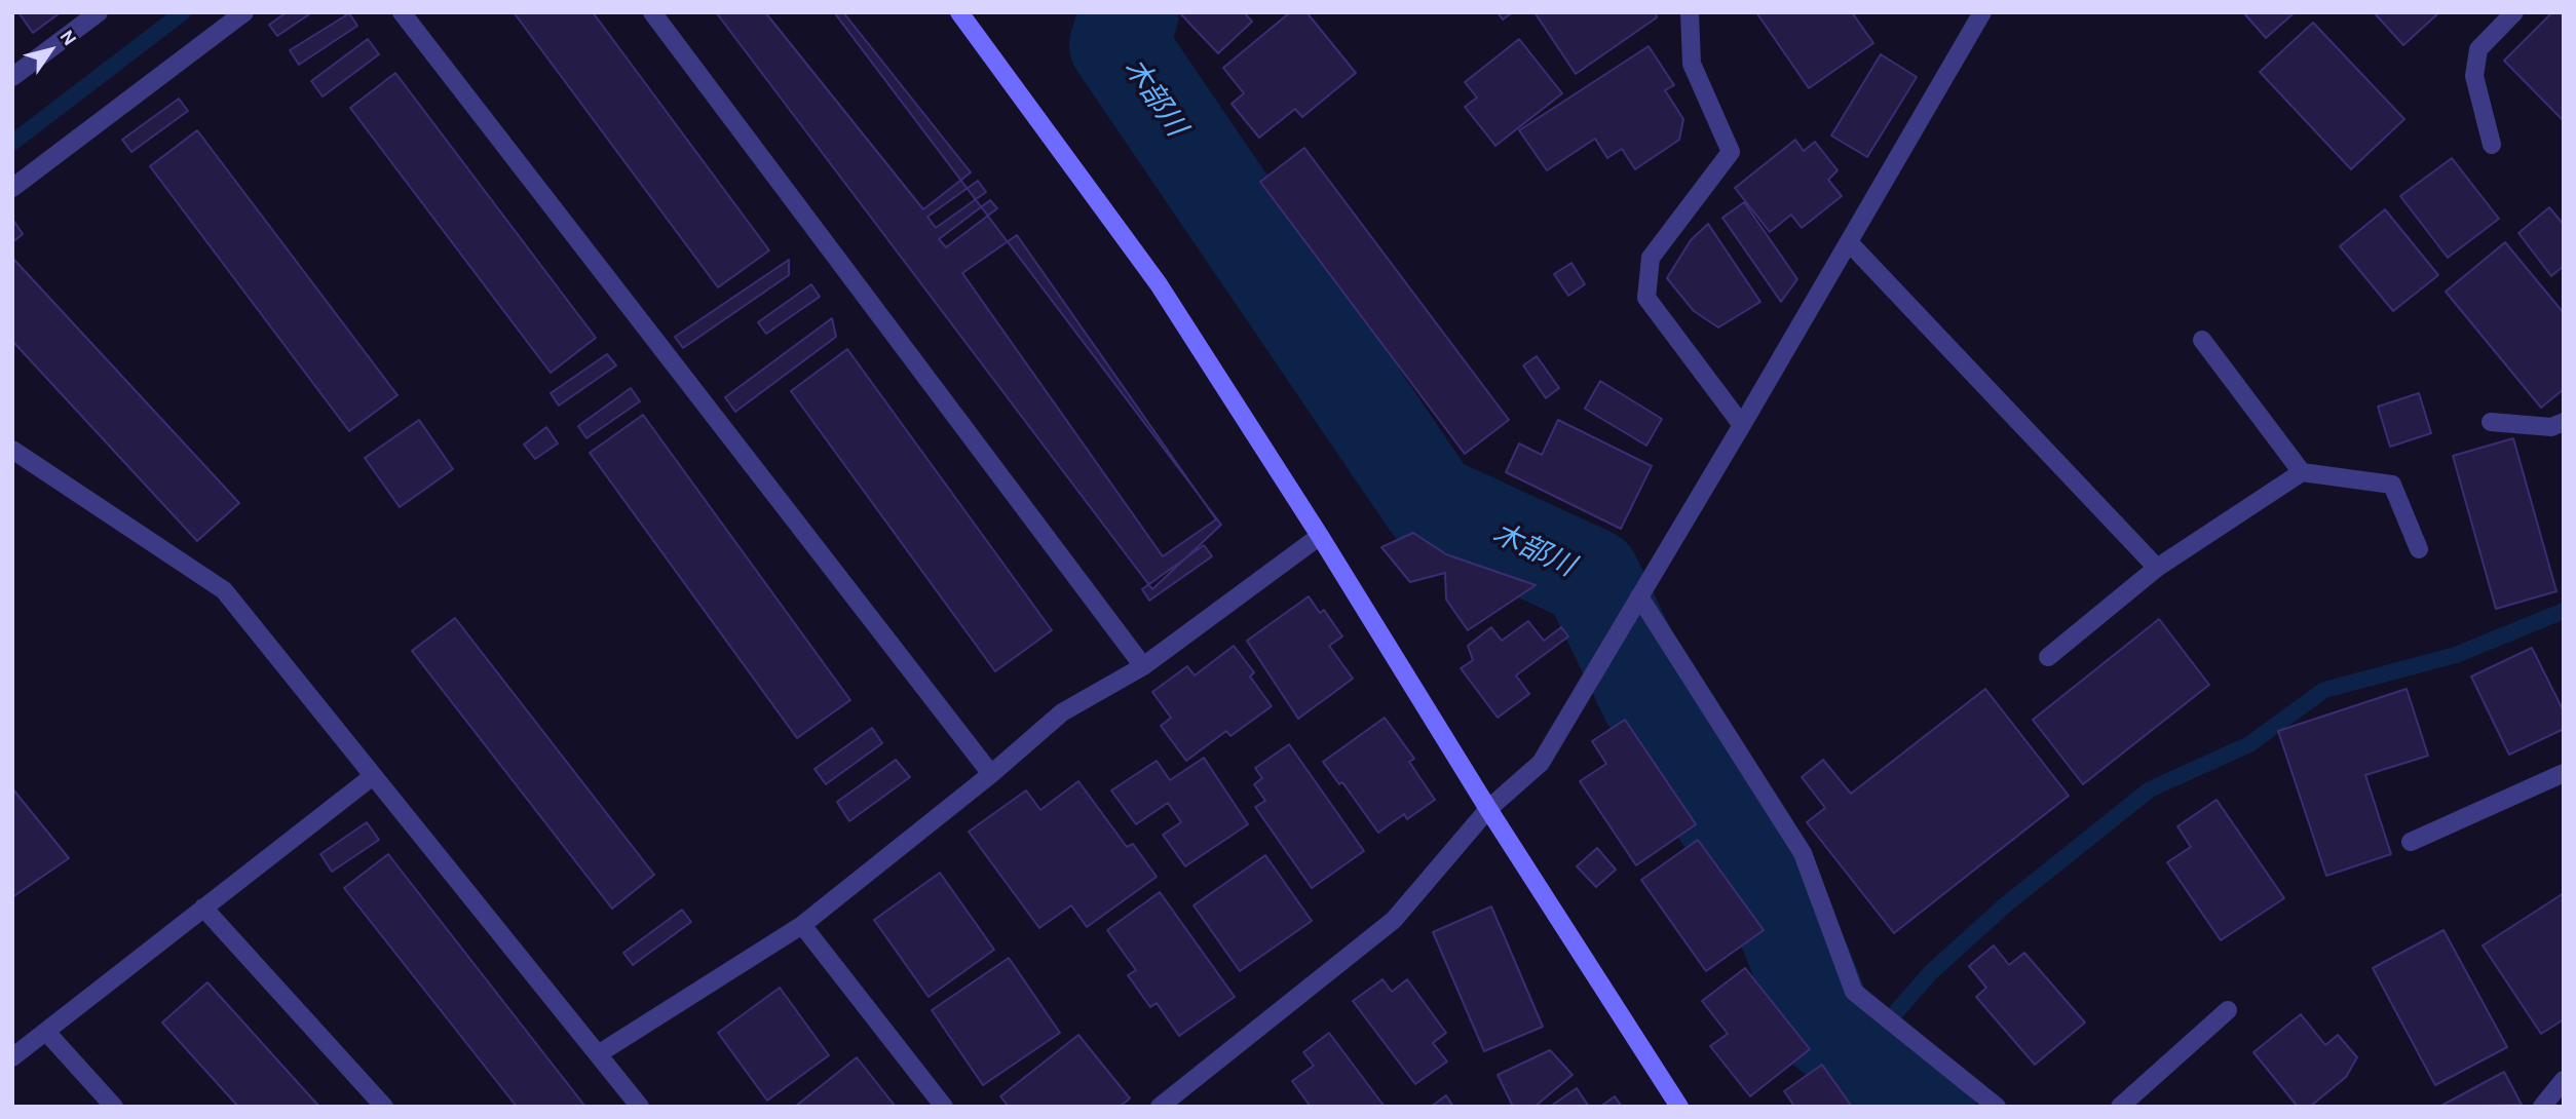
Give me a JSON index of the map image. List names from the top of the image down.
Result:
{
  "water": ["木部川"],
  "north": "top right"
}
